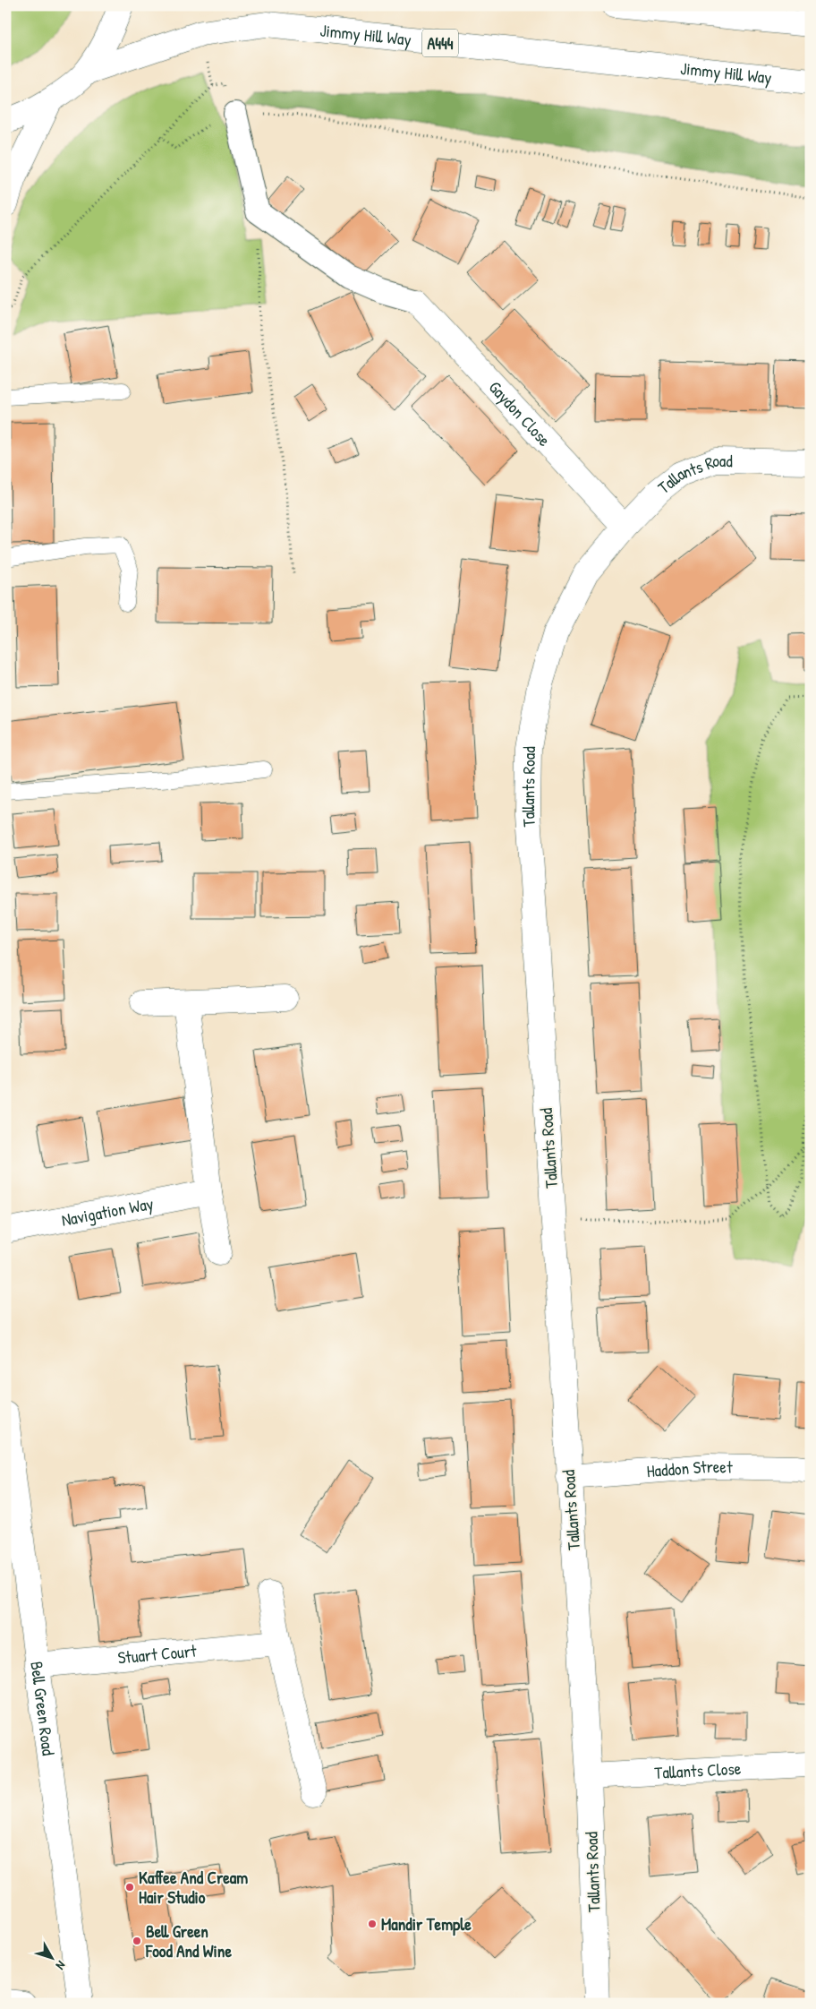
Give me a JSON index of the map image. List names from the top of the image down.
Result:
{
  "streets": {
    "main road": [
      "Jimmy Hill Way",
      "A444",
      "Gaydon Close",
      "Tallants Road",
      "Navigation Way",
      "Haddon Street",
      "Stuart Court",
      "Bell Green Road",
      "Tallants Close"
    ]
  },
  "crossings": [
    ["Gaydon Close", "Tallants Road"],
    ["Tallants Road", "Haddon Street"],
    ["Tallants Road", "Tallants Close"],
    ["Stuart Court", "Bell Green Road"]
  ],
  "places": ["Kaffee And Cream Hair Studio", "Mandir Temple", "Bell Green Food And Wine"],
  "north": "bottom right"
}
